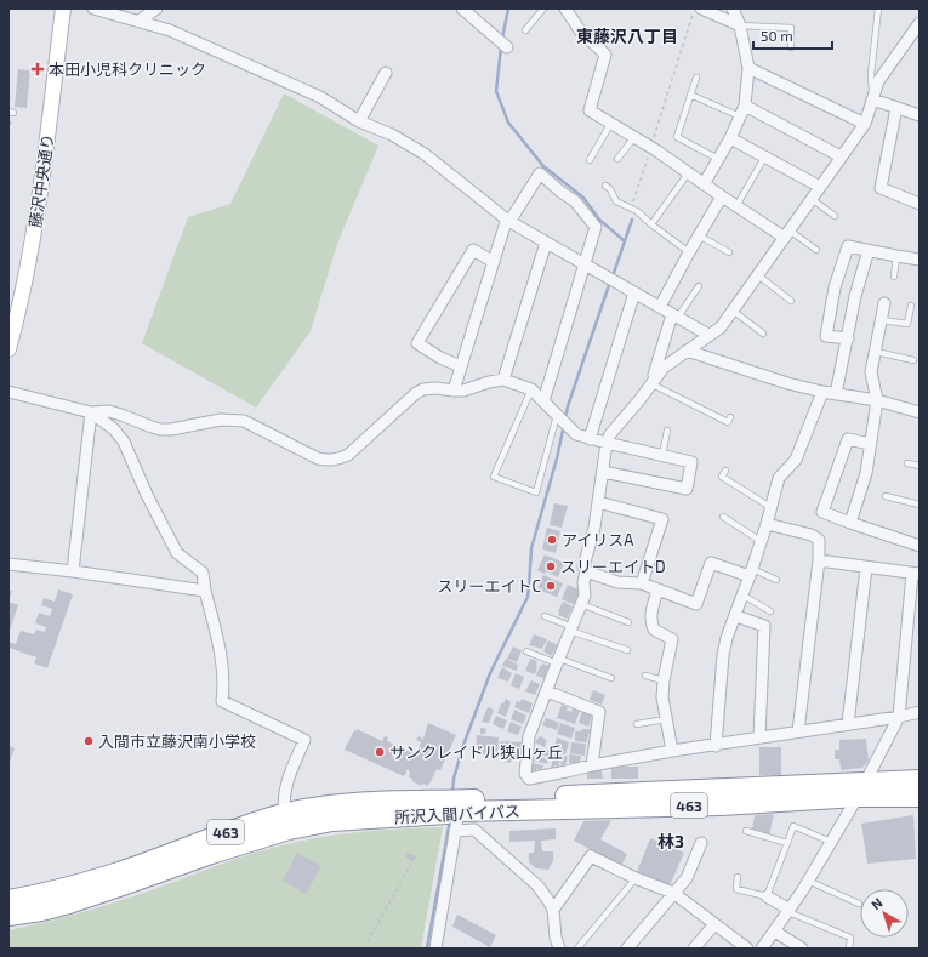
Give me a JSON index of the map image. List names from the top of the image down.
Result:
{
  "streets": {
    "highway": ["463", "所沢入間バイパス"],
    "street": ["藤沢中央通り"]
  },
  "districts": ["東藤沢八丁目", "林3"],
  "places": {
    "health": ["本田小児科クリニック"],
    "other": [
      "アイリスA",
      "スリーエイトD",
      "スリーエイトC",
      "入間市立藤沢南小学校",
      "サンクレイドル狭山ヶ丘"
    ]
  },
  "scale_bar": "50 m",
  "north": "top left"
}
